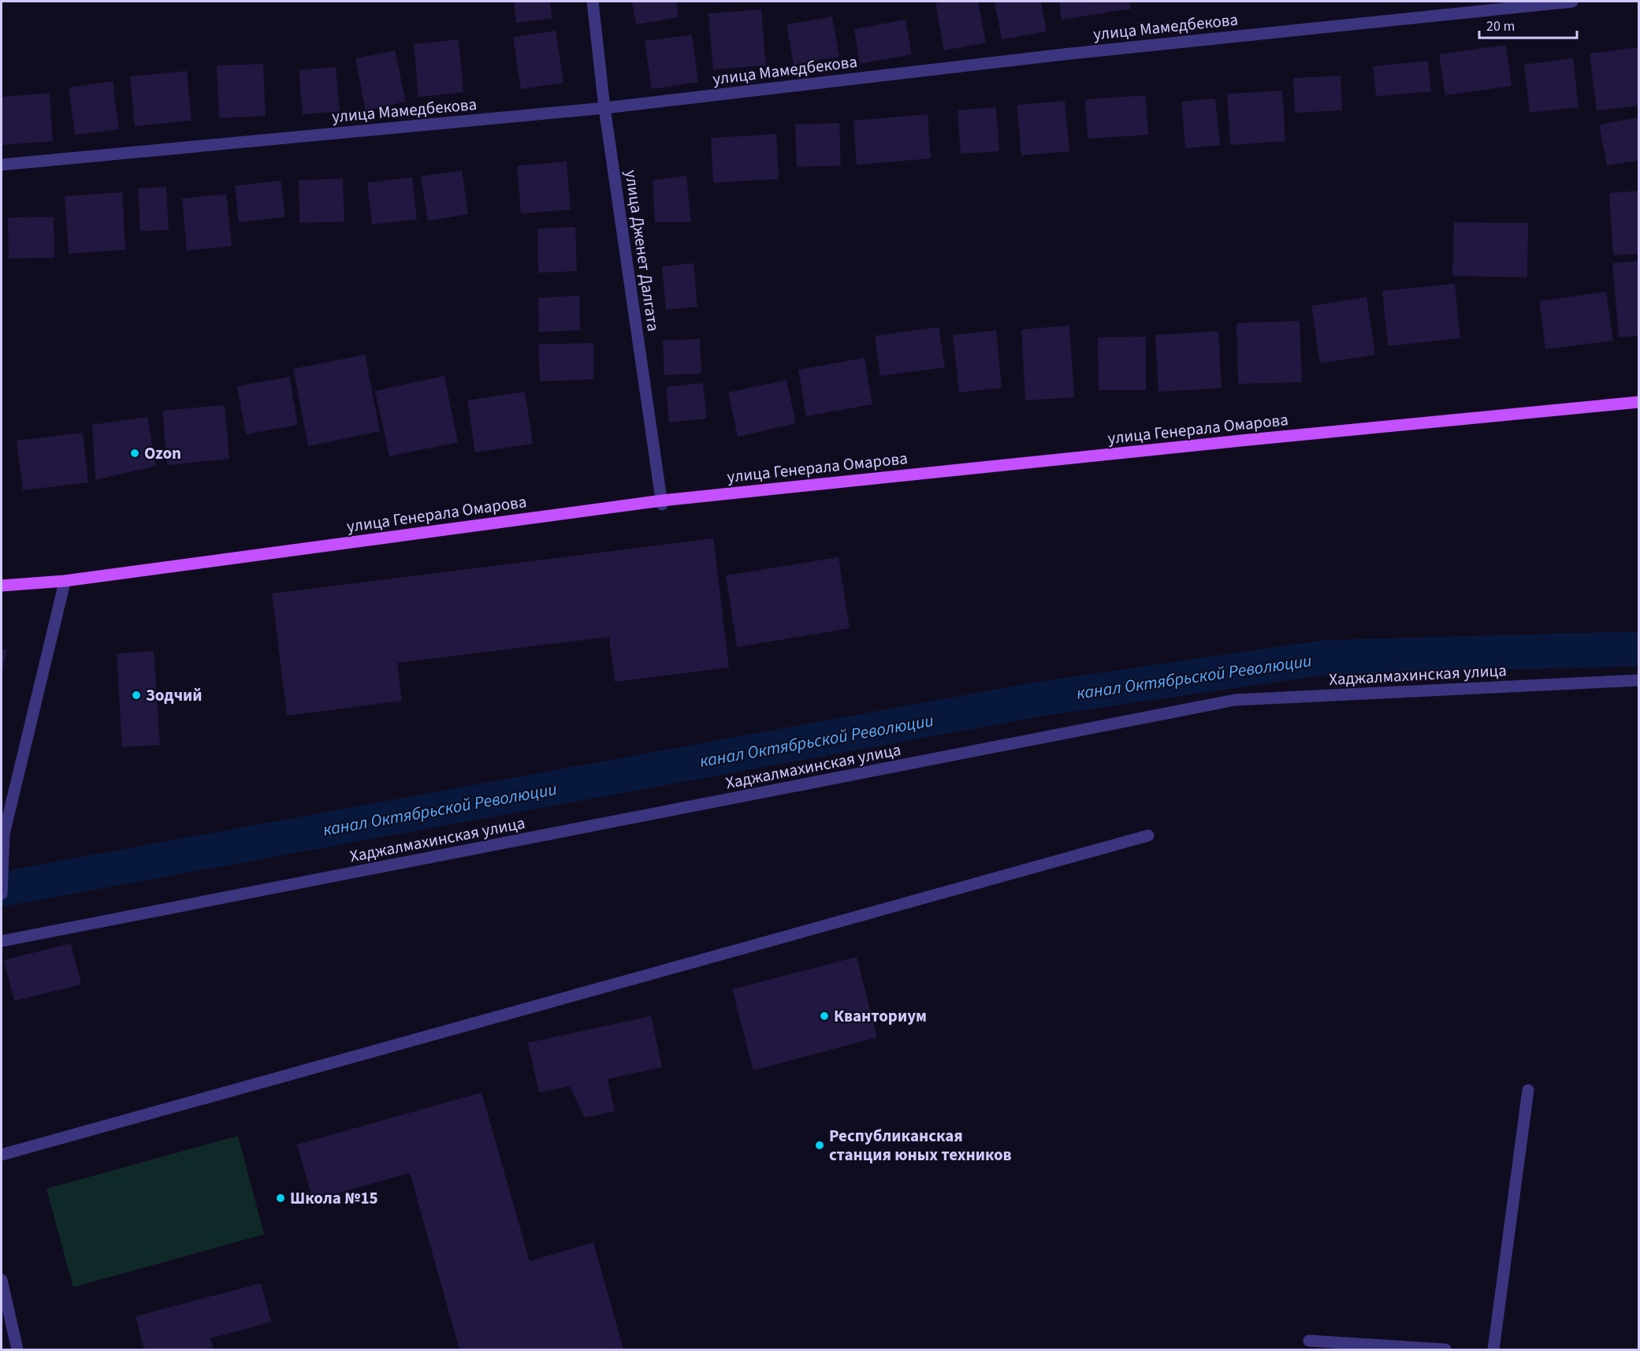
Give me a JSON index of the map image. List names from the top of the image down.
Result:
{
  "streets": {
    "main road": ["улица Генерала Омарова"],
    "street": ["улица Мамедбекова", "улица Дженет Далгата", "Хаджалмахинская улица"]
  },
  "crossings": [
    ["улица Мамедбекова", "улица Дженет Далгата"],
    ["улица Дженет Далгата", "улица Генерала Омарова"]
  ],
  "water": ["канал Октябрьской Революции"],
  "places": [
    "Ozon",
    "Зодчий",
    "Кванториум",
    "Республиканская станция юных техников",
    "Школа №15"
  ],
  "scale_bar": "20 m"
}
